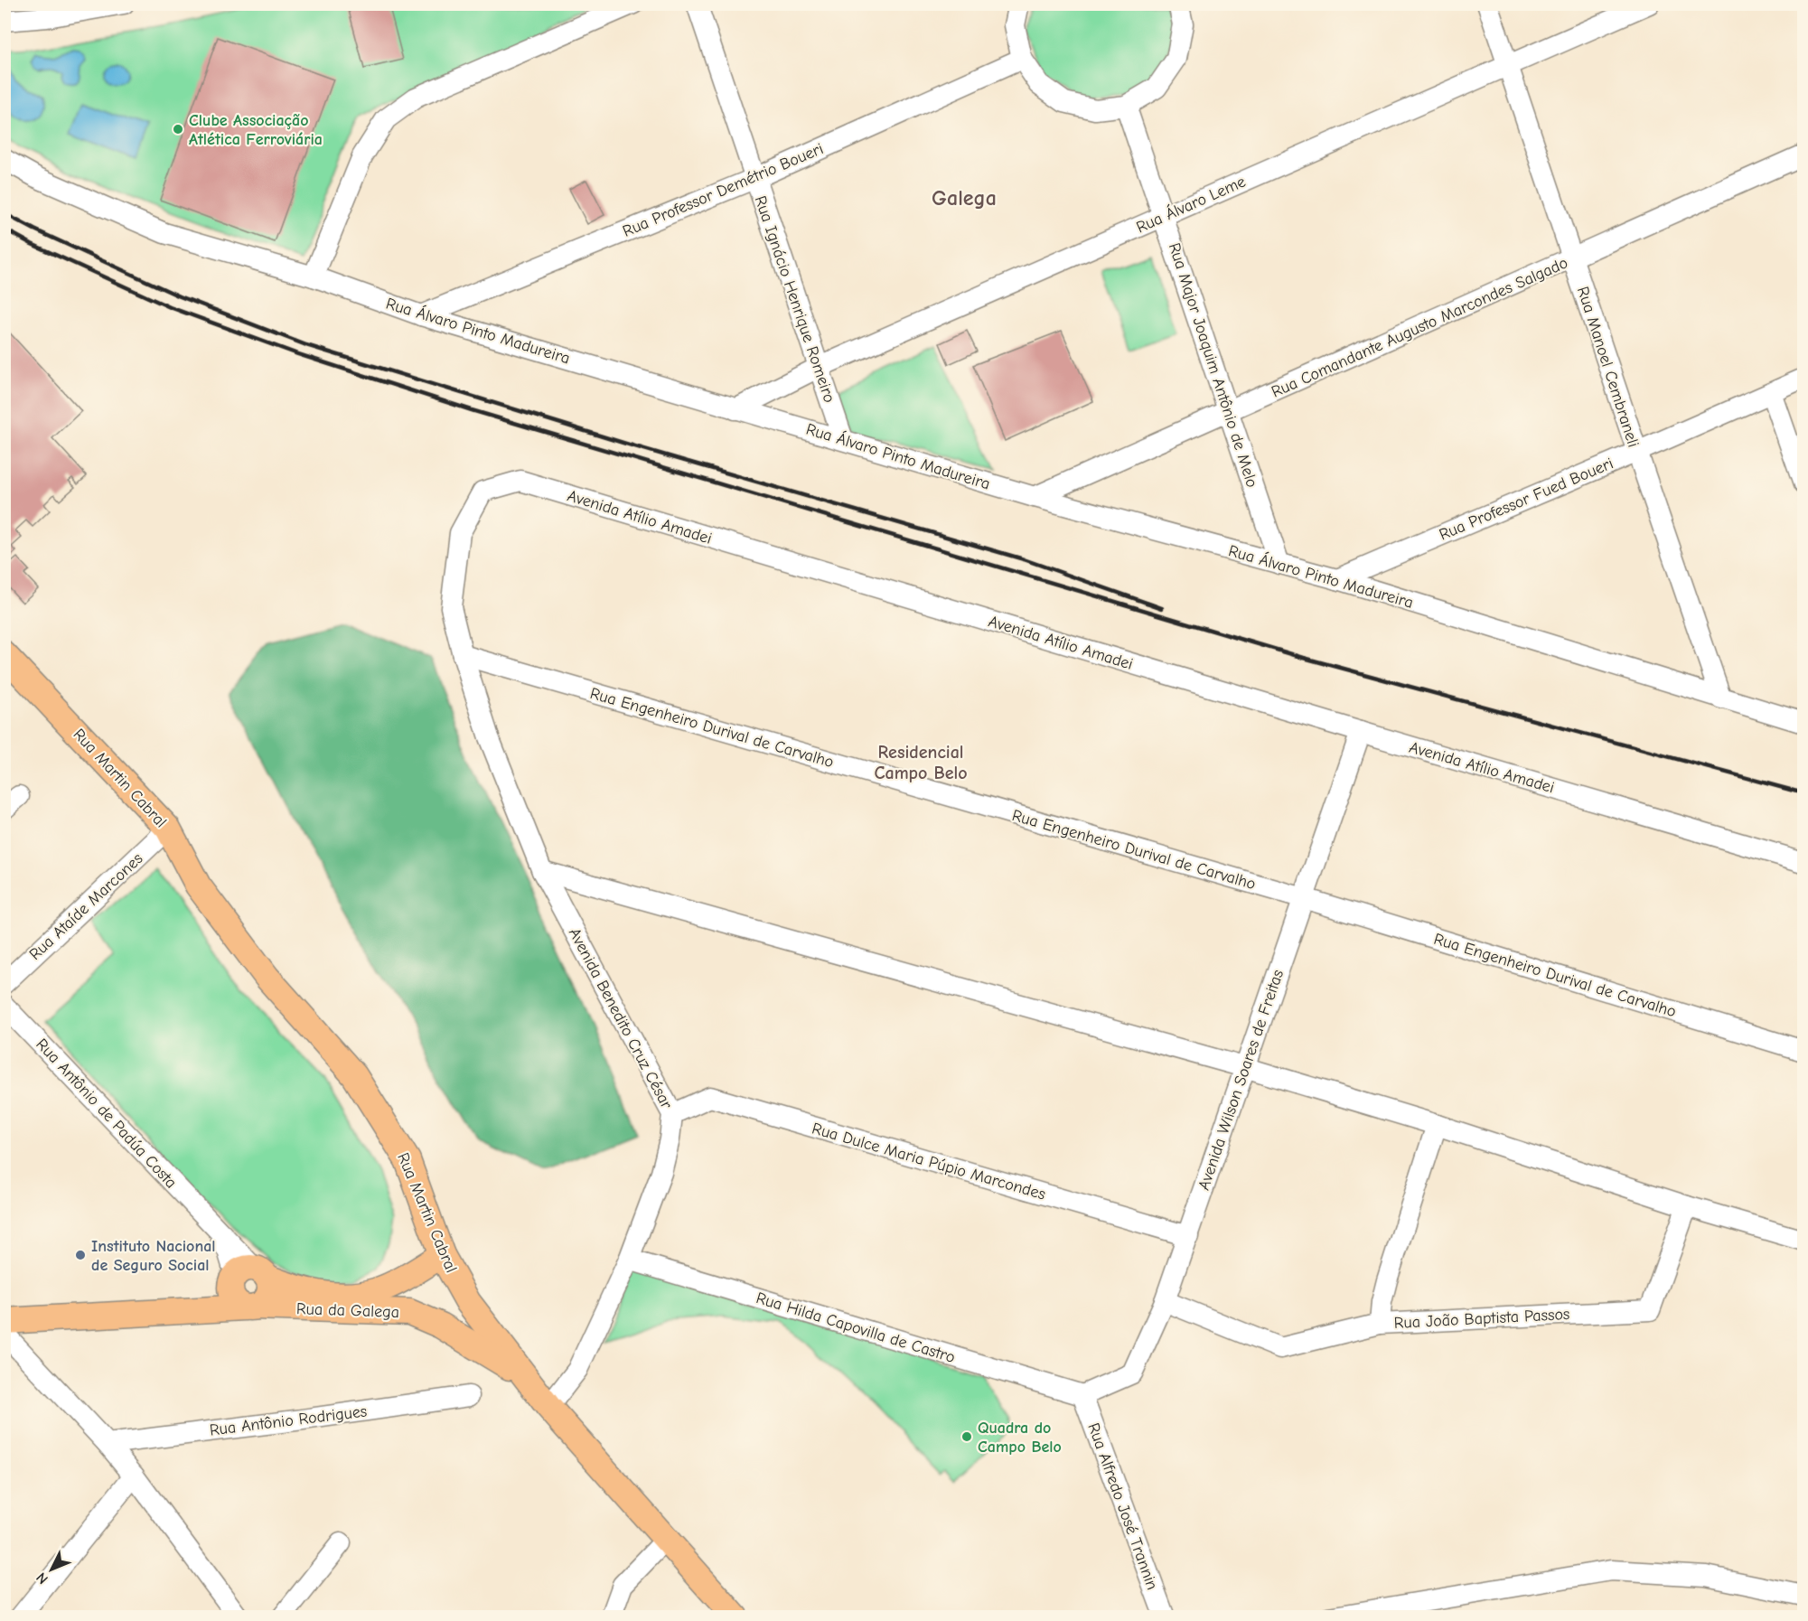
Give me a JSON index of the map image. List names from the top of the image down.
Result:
{
  "streets": {
    "main road": ["Rua Martin Cabral", "Rua da Galega"],
    "street": [
      "Rua Professor Demétrio Boueri",
      "Rua Álvaro Leme",
      "Rua Ignácio Henrique Romeiro",
      "Rua Comandante Augusto Marcondes Salgado",
      "Rua Álvaro Pinto Madureira",
      "Rua Major Joaquim Antônio de Melo",
      "Rua Manoel Cembraneli",
      "Rua Professor Fued Boueri",
      "Avenida Atílio Amadei",
      "Rua Engenheiro Durival de Carvalho",
      "Rua Ataíde Marcones",
      "Avenida Benedito Cruz César",
      "Avenida Wilson Soares de Freitas",
      "Rua Antônio de Padúa Costa",
      "Rua Dulce Maria Púpio Marcondes",
      "Rua João Baptista Passos",
      "Rua Hilda Capovilla de Castro",
      "Rua Antônio Rodrigues",
      "Rua Alfredo José Trannin"
    ]
  },
  "crossings": [
    ["Rua Professor Demétrio Boueri", "Rua Ignácio Henrique Romeiro"],
    ["Rua Professor Demétrio Boueri", "Rua Álvaro Pinto Madureira"],
    ["Rua Álvaro Leme", "Rua Ignácio Henrique Romeiro"],
    ["Rua Álvaro Leme", "Rua Álvaro Pinto Madureira"],
    ["Rua Álvaro Leme", "Rua Major Joaquim Antônio de Melo"],
    ["Rua Álvaro Leme", "Rua Manoel Cembraneli"],
    ["Rua Ignácio Henrique Romeiro", "Rua Álvaro Pinto Madureira"],
    ["Rua Comandante Augusto Marcondes Salgado", "Rua Álvaro Pinto Madureira"],
    ["Rua Comandante Augusto Marcondes Salgado", "Rua Major Joaquim Antônio de Melo"],
    ["Rua Comandante Augusto Marcondes Salgado", "Rua Manoel Cembraneli"],
    ["Rua Álvaro Pinto Madureira", "Rua Major Joaquim Antônio de Melo"],
    ["Rua Álvaro Pinto Madureira", "Rua Manoel Cembraneli"],
    ["Rua Álvaro Pinto Madureira", "Rua Professor Fued Boueri"],
    ["Rua Manoel Cembraneli", "Rua Professor Fued Boueri"],
    ["Avenida Atílio Amadei", "Rua Engenheiro Durival de Carvalho"],
    ["Avenida Atílio Amadei", "Avenida Benedito Cruz César"],
    ["Avenida Atílio Amadei", "Avenida Wilson Soares de Freitas"],
    ["Rua Engenheiro Durival de Carvalho", "Avenida Benedito Cruz César"],
    ["Rua Engenheiro Durival de Carvalho", "Avenida Wilson Soares de Freitas"],
    ["Rua Martin Cabral", "Rua Ataíde Marcones"],
    ["Rua Martin Cabral", "Avenida Benedito Cruz César"],
    ["Rua Martin Cabral", "Rua da Galega"],
    ["Avenida Benedito Cruz César", "Rua Dulce Maria Púpio Marcondes"],
    ["Avenida Benedito Cruz César", "Rua Hilda Capovilla de Castro"],
    ["Avenida Wilson Soares de Freitas", "Rua Dulce Maria Púpio Marcondes"],
    ["Avenida Wilson Soares de Freitas", "Rua Hilda Capovilla de Castro"],
    ["Avenida Wilson Soares de Freitas", "Rua Alfredo José Trannin"],
    ["Rua Antônio de Padúa Costa", "Rua da Galega"],
    ["Rua Hilda Capovilla de Castro", "Rua Alfredo José Trannin"]
  ],
  "districts": ["Galega", "Residencial Campo Belo"],
  "places": ["Clube Associação Atlética Ferroviária", "Instituto Nacional de Seguro Social", "Quadra do Campo Belo"],
  "north": "bottom left"
}
